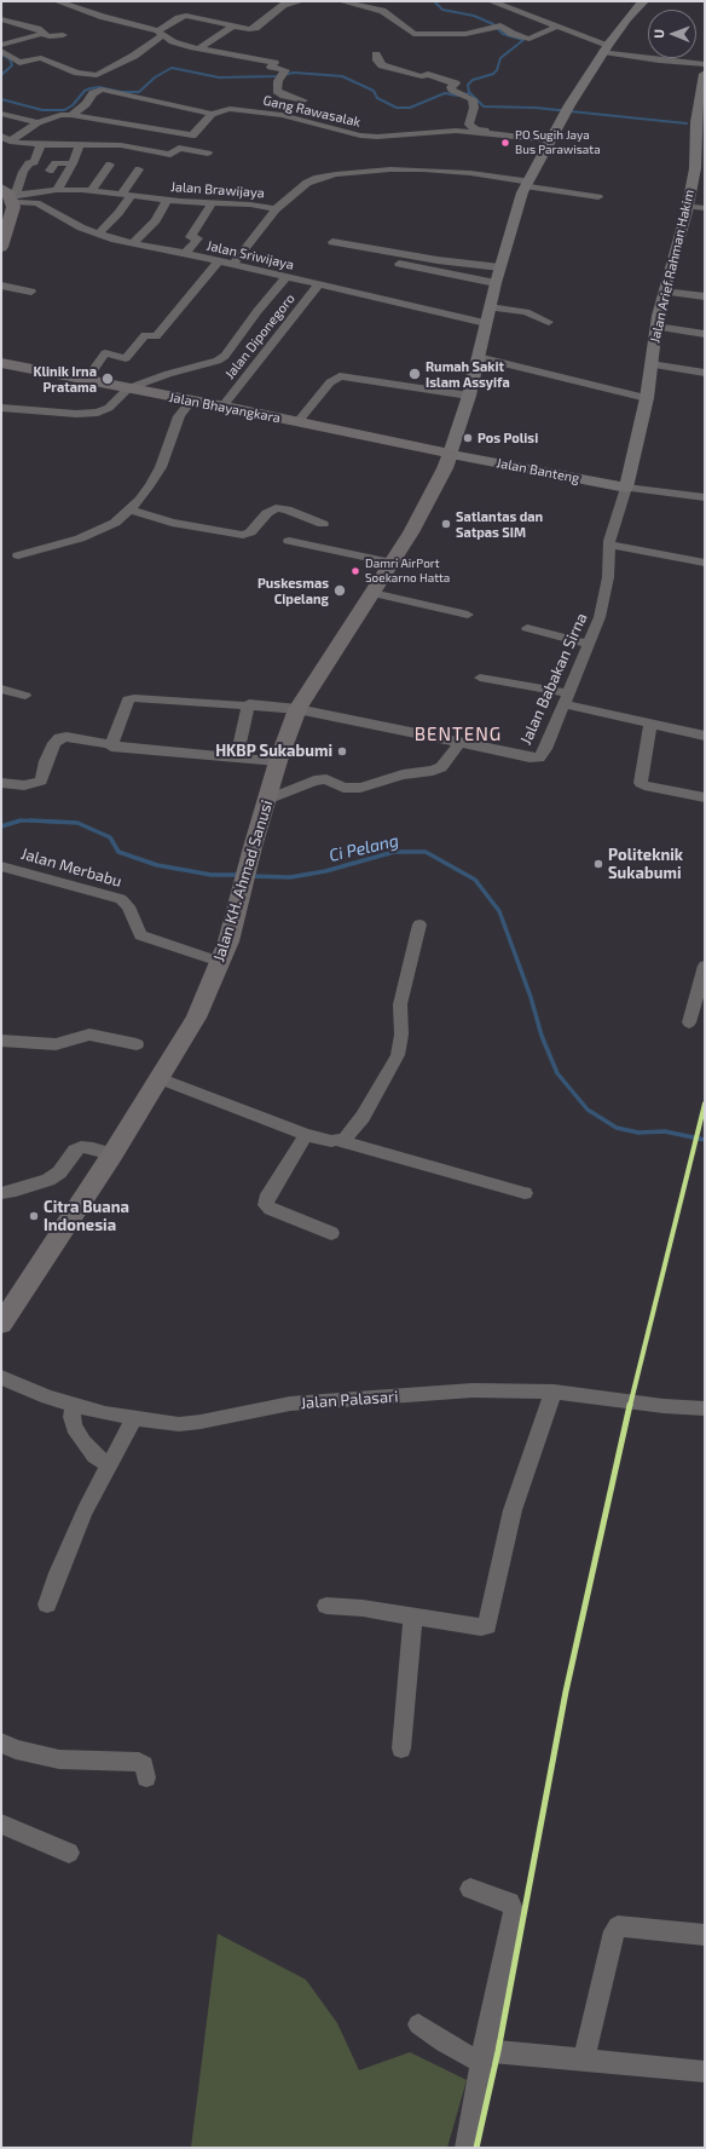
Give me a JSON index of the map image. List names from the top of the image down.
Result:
{
  "streets": {
    "highway": ["Jalan Bhayangkara", "Jalan KH. Ahmad Sanusi"],
    "main road": ["Jalan Arief Rahman Hakim", "Jalan Banteng"],
    "street": [
      "Gang Rawasalak",
      "Jalan Brawijaya",
      "Jalan Sriwijaya",
      "Jalan Diponegoro",
      "Jalan Babakan Sirna",
      "Jalan Merbabu",
      "Jalan Palasari"
    ]
  },
  "crossings": [
    ["Jalan Brawijaya", "Jalan Sriwijaya"],
    ["Jalan Sriwijaya", "Jalan Diponegoro"],
    ["Jalan Arief Rahman Hakim", "Jalan Banteng"],
    ["Jalan Arief Rahman Hakim", "Jalan Babakan Sirna"],
    ["Jalan Diponegoro", "Jalan Bhayangkara"],
    ["Jalan Bhayangkara", "Jalan Banteng"],
    ["Jalan Bhayangkara", "Jalan KH. Ahmad Sanusi"],
    ["Jalan Banteng", "Jalan Babakan Sirna"],
    ["Jalan Banteng", "Jalan KH. Ahmad Sanusi"],
    ["Jalan Babakan Sirna", "Jalan KH. Ahmad Sanusi"],
    ["Jalan Merbabu", "Jalan KH. Ahmad Sanusi"]
  ],
  "districts": ["BENTENG"],
  "water": ["Ci Pelang"],
  "places": [
    "PO Sugih Jaya Bus Parawisata",
    "Rumah Sakit Islam Assyifa",
    "Klinik Irna Pratama",
    "Pos Polisi",
    "Satlantas dan Satpas SIM",
    "Damri AirPort Soekarno Hatta",
    "Puskesmas Cipelang",
    "HKBP Sukabumi",
    "Politeknik Sukabumi",
    "Citra Buana Indonesia"
  ],
  "north": "left"
}
